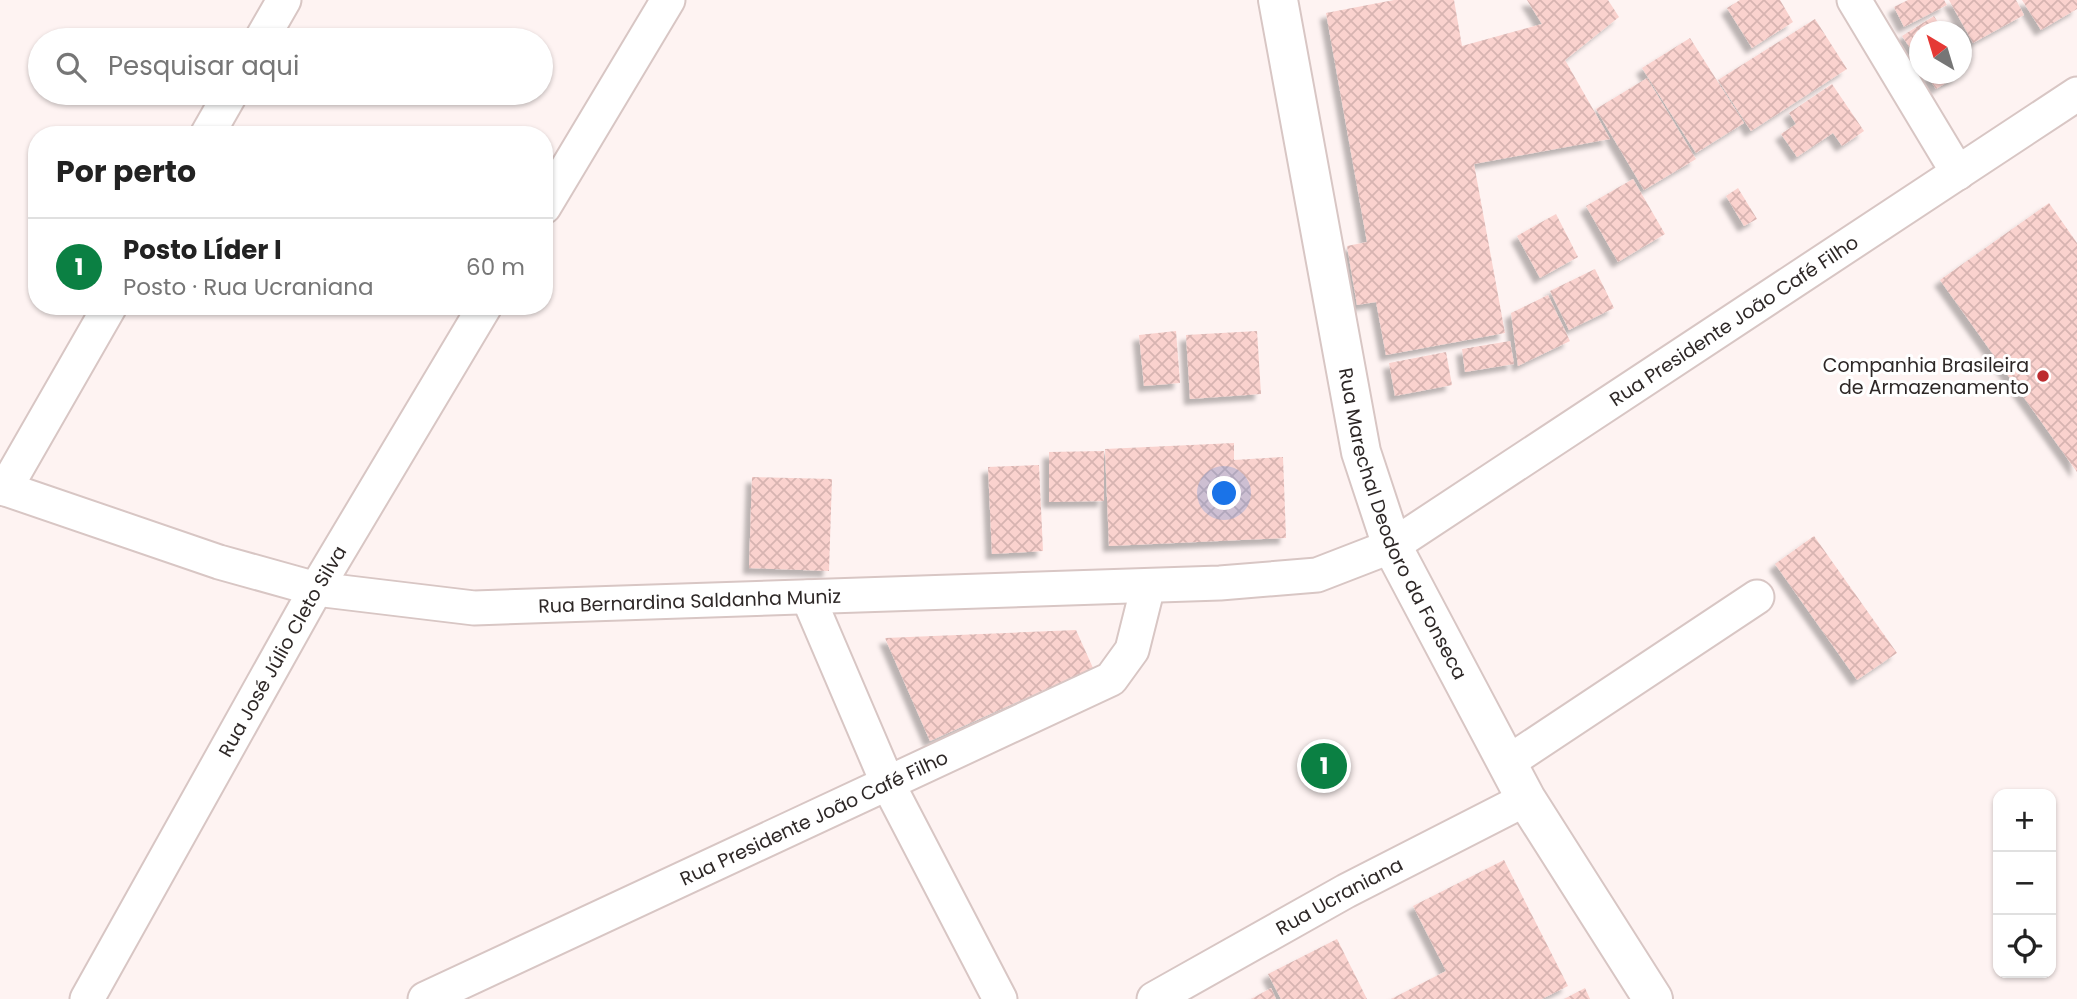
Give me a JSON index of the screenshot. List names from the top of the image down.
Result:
{
  "streets": {
    "main road": ["Rua Marechal Deodoro da Fonseca"],
    "street": [
      "Rua Presidente João Café Filho",
      "Rua Bernardina Saldanha Muniz",
      "Rua José Júlio Cleto Silva",
      "Rua Ucraniana"
    ]
  },
  "crossings": [
    ["Rua Presidente João Café Filho", "Rua Marechal Deodoro da Fonseca"],
    ["Rua Presidente João Café Filho", "Rua Bernardina Saldanha Muniz"],
    ["Rua Marechal Deodoro da Fonseca", "Rua Bernardina Saldanha Muniz"],
    ["Rua Marechal Deodoro da Fonseca", "Rua Ucraniana"],
    ["Rua Bernardina Saldanha Muniz", "Rua José Júlio Cleto Silva"]
  ],
  "places": ["Companhia Brasileira de Armazenamento"],
  "north": "top left",
  "page": {
    "search": "Pesquisar aqui",
    "heading": "Por perto",
    "list": [
      {
        "mark": "1",
        "name": "Posto Líder I",
        "note": "Posto · Rua Ucraniana",
        "value": "60 m"
      }
    ],
    "pins": "1",
    "map_buttons": ["+", "−"]
  }
}
